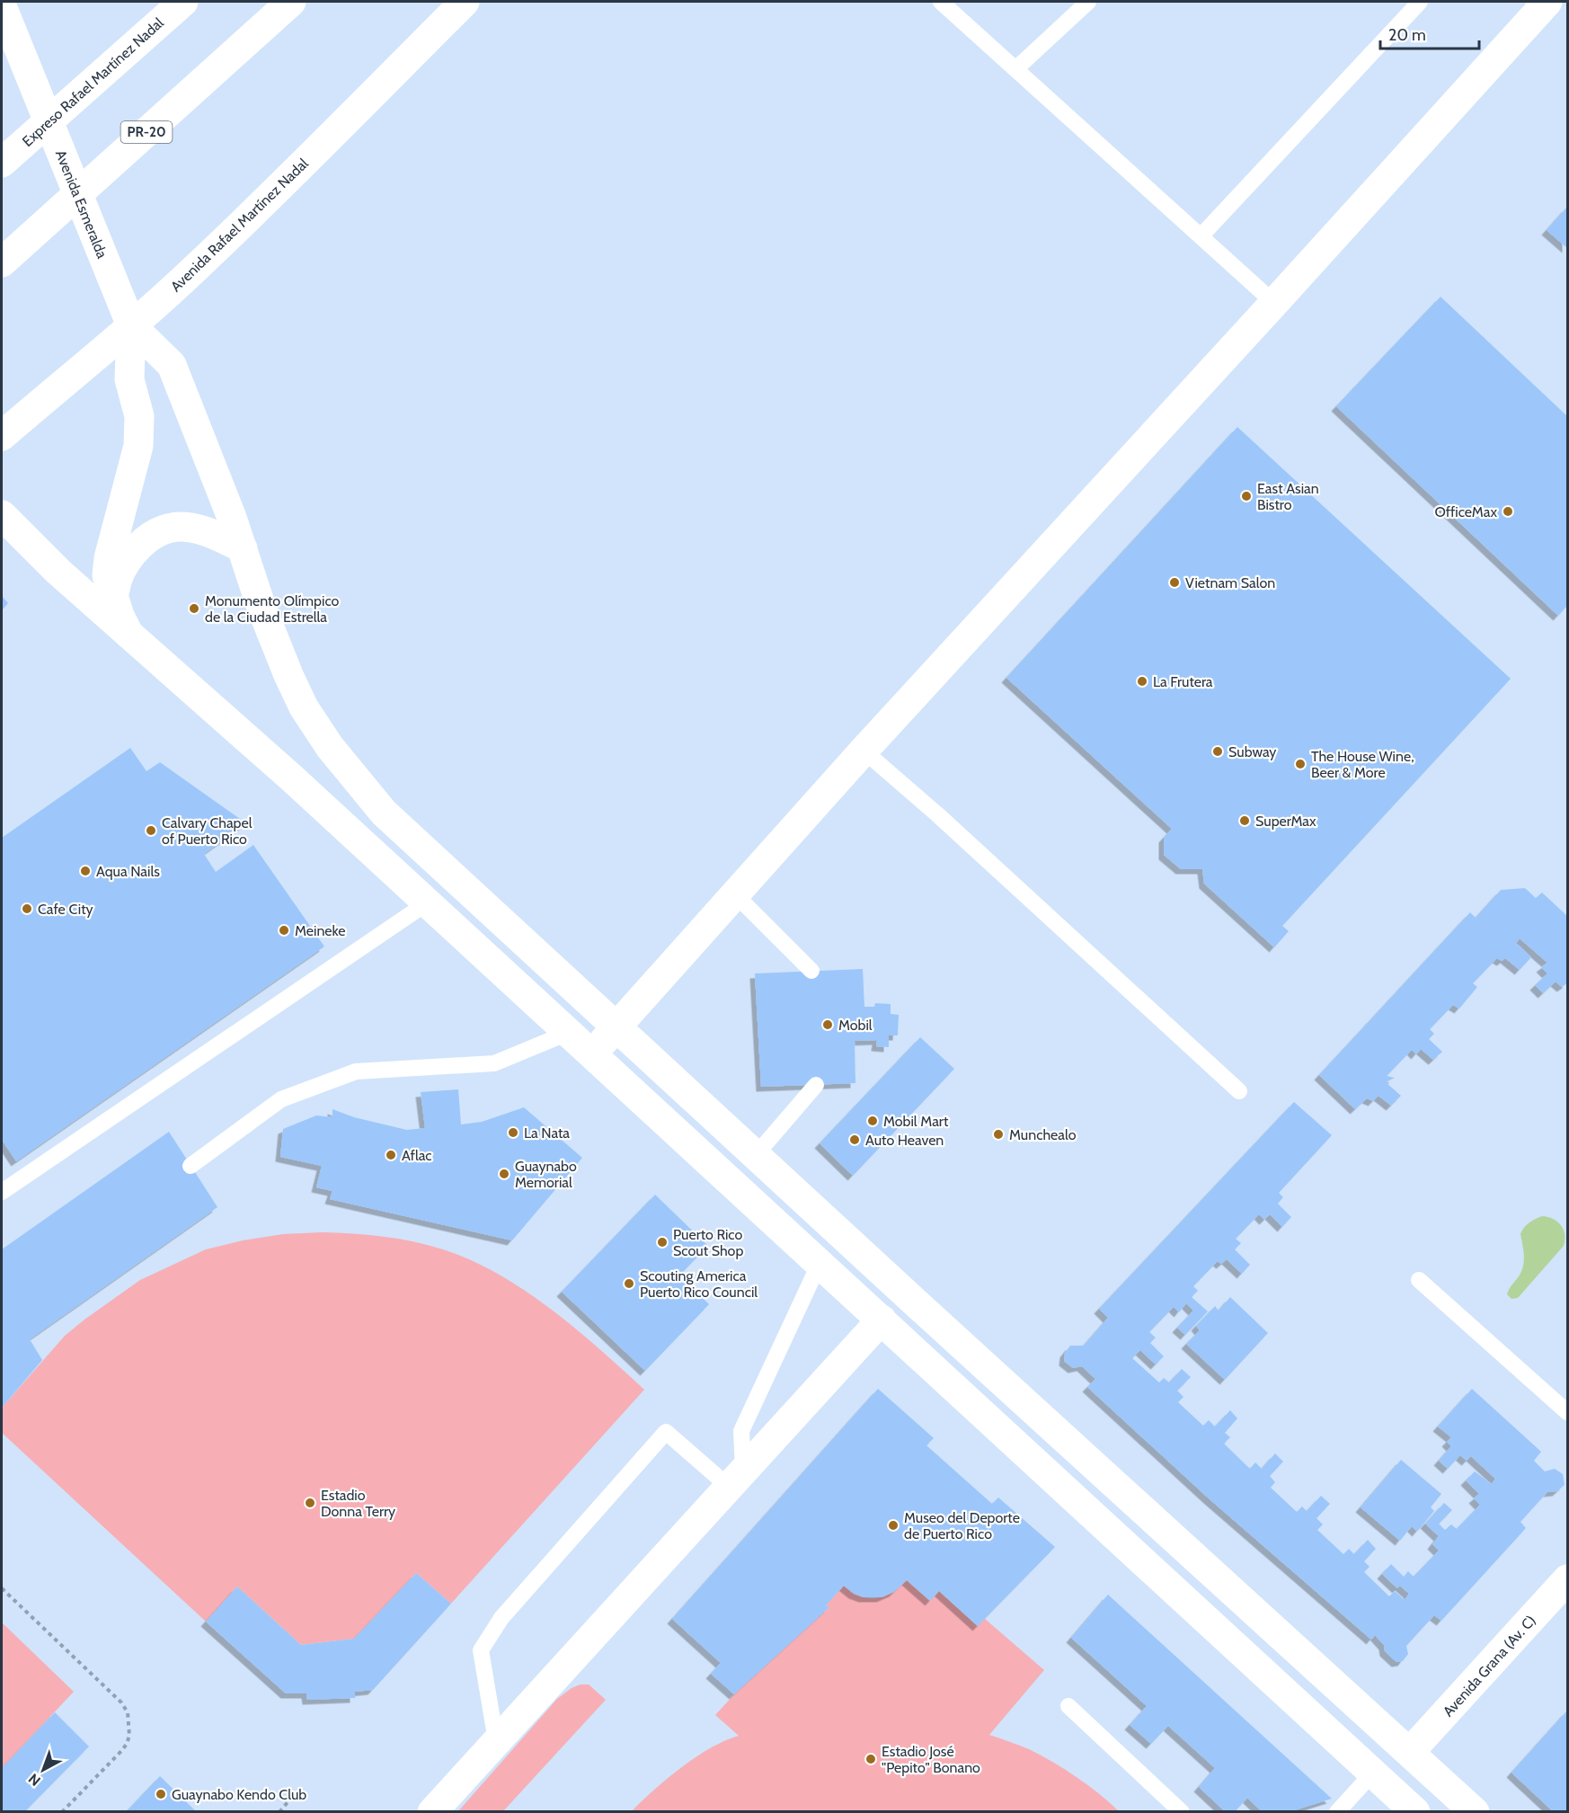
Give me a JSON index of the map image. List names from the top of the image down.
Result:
{
  "streets": {
    "main road": [
      "Expreso Rafael Martínez Nadal",
      "PR-20",
      "Avenida Esmeralda",
      "Avenida Rafael Martínez Nadal",
      "Avenida Grana (Av. C)"
    ]
  },
  "crossings": [
    ["Avenida Esmeralda", "Avenida Rafael Martínez Nadal"]
  ],
  "places": [
    "East Asian Bistro",
    "OfficeMax",
    "Vietnam Salon",
    "Monumento Olímpico de la Ciudad Estrella",
    "La Frutera",
    "Subway",
    "The House Wine, Beer & More",
    "SuperMax",
    "Calvary Chapel of Puerto Rico",
    "Aqua Nails",
    "Cafe City",
    "Meineke",
    "Mobil",
    "Mobil Mart",
    "La Nata",
    "Munchealo",
    "Auto Heaven",
    "Aflac",
    "Guaynabo Memorial",
    "Puerto Rico Scout Shop",
    "Scouting America Puerto Rico Council",
    "Estadio Donna Terry",
    "Museo del Deporte de Puerto Rico",
    "Estadio José \"Pepito\" Bonano",
    "Guaynabo Kendo Club"
  ],
  "scale_bar": "20 m",
  "north": "bottom left"
}
